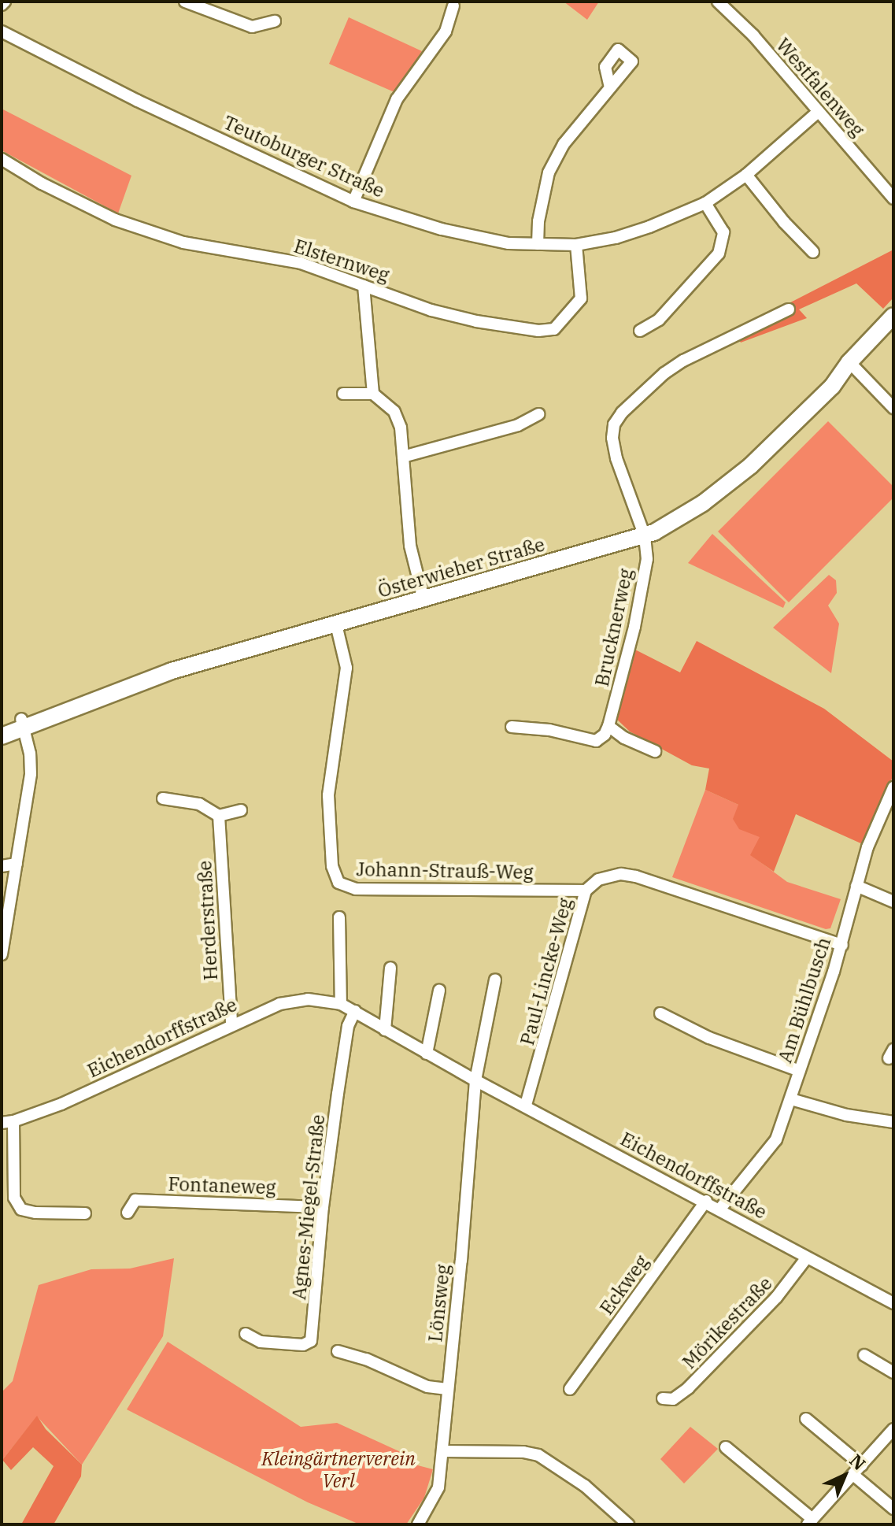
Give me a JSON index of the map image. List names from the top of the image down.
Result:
{
  "streets": {
    "street": [
      "Westfalenweg",
      "Teutoburger Straße",
      "Elsternweg",
      "Österwieher Straße",
      "Brucknerweg",
      "Johann-Strauß-Weg",
      "Herderstraße",
      "Paul-Lincke-Weg",
      "Am Bühlbusch",
      "Eichendorffstraße",
      "Fontaneweg",
      "Agnes-Miegel-Straße",
      "Eckweg",
      "Lönsweg",
      "Mörikestraße"
    ]
  },
  "crossings": [
    ["Westfalenweg", "Teutoburger Straße"],
    ["Teutoburger Straße", "Elsternweg"],
    ["Österwieher Straße", "Brucknerweg"],
    ["Österwieher Straße", "Johann-Strauß-Weg"],
    ["Johann-Strauß-Weg", "Paul-Lincke-Weg"],
    ["Herderstraße", "Eichendorffstraße"],
    ["Paul-Lincke-Weg", "Am Bühlbusch"],
    ["Paul-Lincke-Weg", "Eichendorffstraße"],
    ["Am Bühlbusch", "Eichendorffstraße"],
    ["Eichendorffstraße", "Agnes-Miegel-Straße"],
    ["Eichendorffstraße", "Eckweg"],
    ["Eichendorffstraße", "Lönsweg"],
    ["Eichendorffstraße", "Mörikestraße"],
    ["Fontaneweg", "Agnes-Miegel-Straße"]
  ],
  "parks": ["Kleingärtnerverein Verl"],
  "north": "top right"
}
